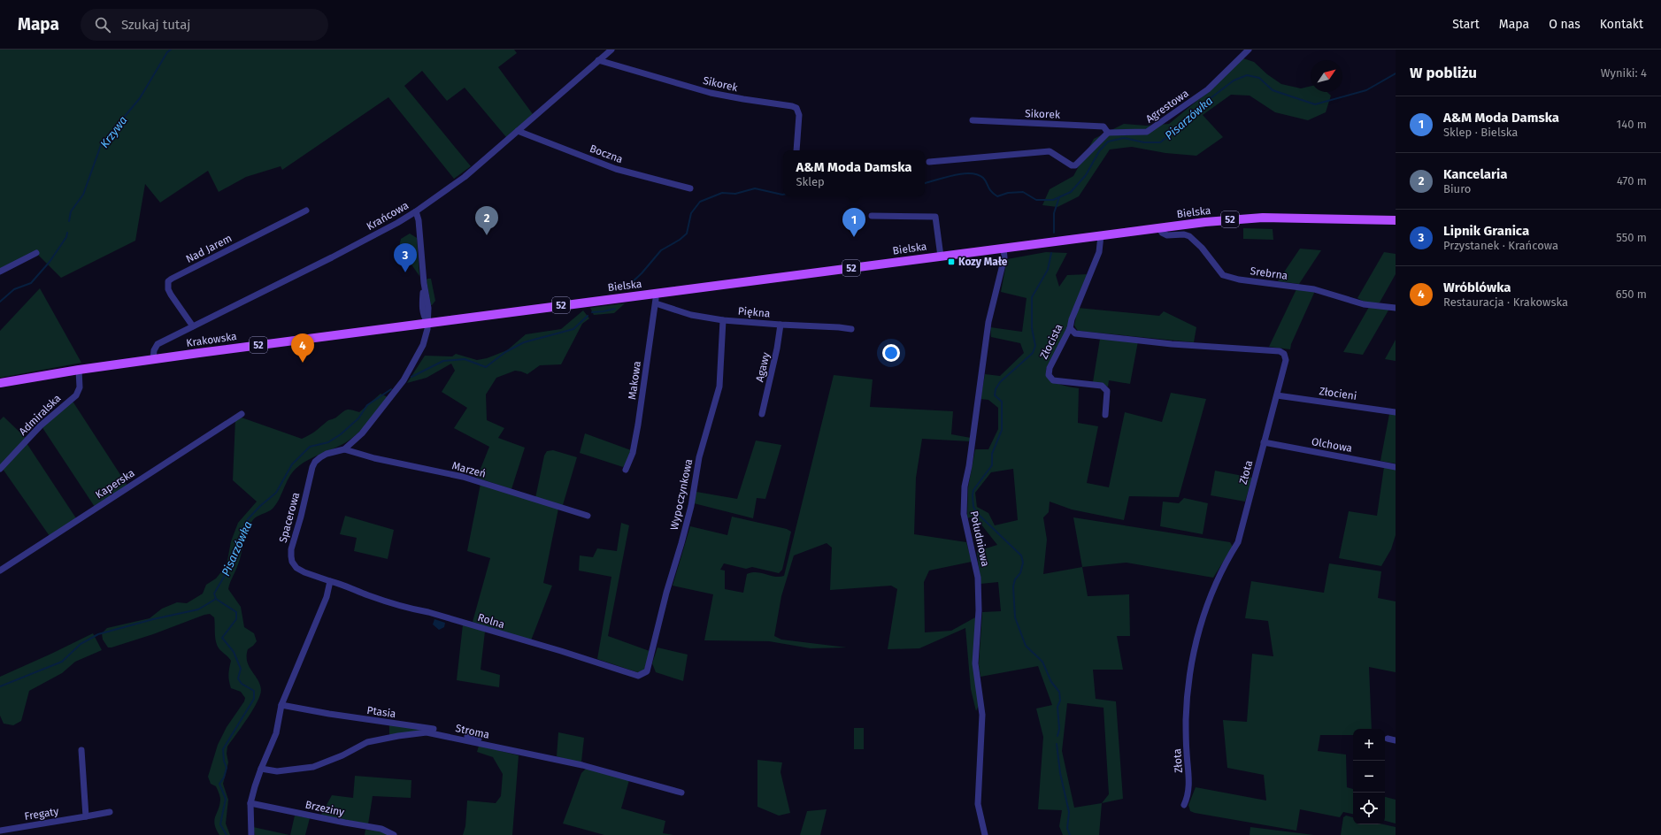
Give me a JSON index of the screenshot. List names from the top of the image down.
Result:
{
  "streets": {
    "main road": ["Bielska", "52", "Krakowska"],
    "street": [
      "Sikorek",
      "Agrestowa",
      "Boczna",
      "Krańcowa",
      "Nad Jarem",
      "Srebrna",
      "Piękna",
      "Złocista",
      "Agawy",
      "Makowa",
      "Złocieni",
      "Admiralska",
      "Olchowa",
      "Marzeń",
      "Złota",
      "Kaperska",
      "Wypoczynkowa",
      "Spacerowa",
      "Południowa",
      "Rolna",
      "Ptasia",
      "Stroma",
      "Brzeziny",
      "Fregaty"
    ]
  },
  "crossings": [
    ["Sikorek", "Agrestowa"],
    ["Sikorek", "Krańcowa"],
    ["Boczna", "Krańcowa"],
    ["Bielska", "Srebrna"],
    ["Bielska", "Krakowska"],
    ["Bielska", "Złocista"],
    ["Bielska", "Makowa"],
    ["Bielska", "Spacerowa"],
    ["Bielska", "Południowa"],
    ["Krańcowa", "Nad Jarem"],
    ["Krańcowa", "Krakowska"],
    ["Krańcowa", "Spacerowa"],
    ["Piękna", "Agawy"],
    ["Piękna", "Makowa"],
    ["Piękna", "Wypoczynkowa"],
    ["Krakowska", "Admiralska"],
    ["Krakowska", "Spacerowa"],
    ["Złocista", "Złota"],
    ["Złocieni", "Złota"],
    ["Olchowa", "Złota"],
    ["Marzeń", "Spacerowa"],
    ["Wypoczynkowa", "Rolna"],
    ["Spacerowa", "Rolna"]
  ],
  "water": ["Pisarzówka", "Krzywa"],
  "places": {
    "transit": ["Kozy Małe"]
  },
  "north": "top right",
  "page": {
    "header": "Mapa",
    "search": "Szukaj tutaj",
    "nav": [
      "Start",
      "Mapa",
      "O nas",
      "Kontakt"
    ],
    "heading": ["W pobliżu", "Wyniki: 4"],
    "list": [
      {
        "mark": "1",
        "name": "A&M Moda Damska",
        "note": "Sklep · Bielska",
        "value": "140 m"
      },
      {
        "mark": "2",
        "name": "Kancelaria",
        "note": "Biuro",
        "value": "470 m"
      },
      {
        "mark": "3",
        "name": "Lipnik Granica",
        "note": "Przystanek · Krańcowa",
        "value": "550 m"
      },
      {
        "mark": "4",
        "name": "Wróblówka",
        "note": "Restauracja · Krakowska",
        "value": "650 m"
      }
    ],
    "popup": ["A&M Moda Damska", "Sklep"],
    "pins": [
      "2",
      "1",
      "3",
      "4"
    ],
    "map_buttons": ["+", "−"]
  }
}
